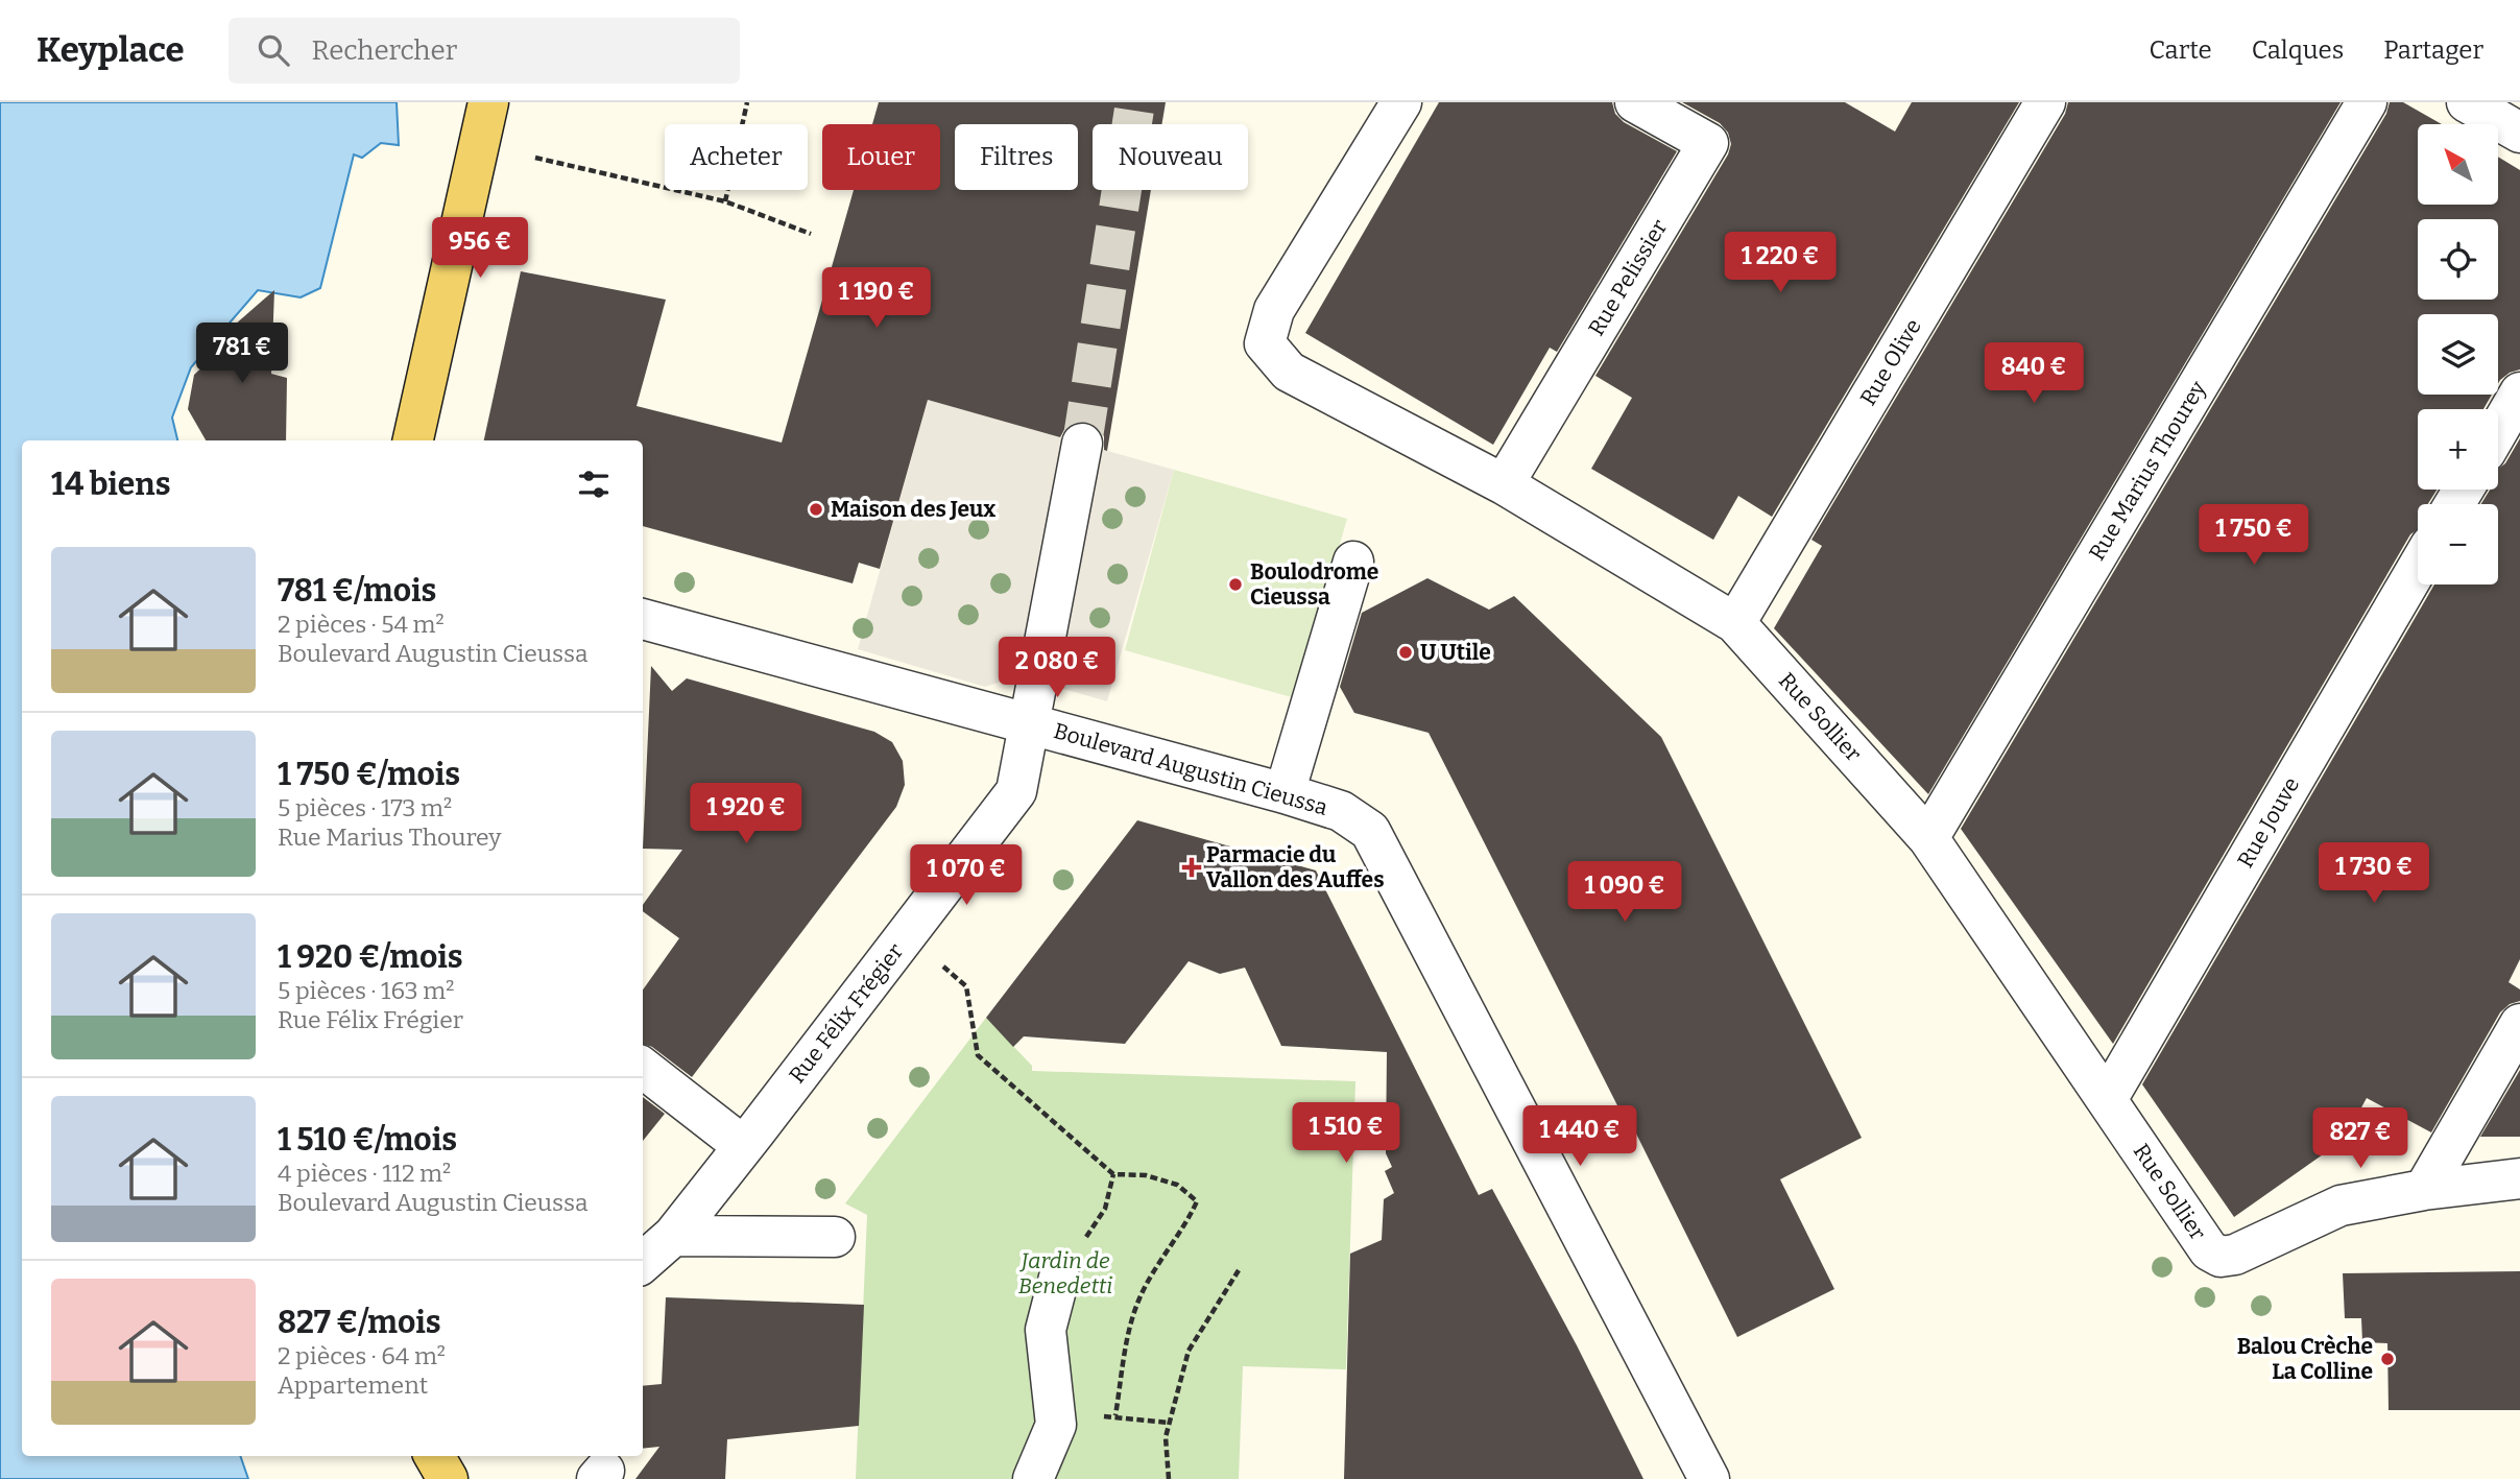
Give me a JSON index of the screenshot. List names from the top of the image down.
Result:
{
  "streets": {
    "street": [
      "Rue Pelissier",
      "Rue Olive",
      "Rue Marius Thourey",
      "Rue Sollier",
      "Boulevard Augustin Cieussa",
      "Rue Jouve",
      "Rue Félix Frégier"
    ]
  },
  "crossings": [
    ["Rue Pelissier", "Rue Sollier"],
    ["Rue Olive", "Rue Sollier"],
    ["Rue Marius Thourey", "Rue Sollier"],
    ["Rue Sollier", "Rue Jouve"],
    ["Boulevard Augustin Cieussa", "Rue Félix Frégier"]
  ],
  "parks": ["Jardin de Benedetti"],
  "places": {
    "other": [
      "Maison des Jeux",
      "Boulodrome Cieussa",
      "U Utile",
      "Balou Crèche La Colline"
    ],
    "health": ["Parmacie du Vallon des Auffes"]
  },
  "north": "top left",
  "page": {
    "header": "Keyplace",
    "search": "Rechercher",
    "nav": ["Carte", "Calques", "Partager"],
    "map_buttons": ["+", "−"],
    "chip": [
      "Acheter",
      "Louer",
      "Filtres",
      "Nouveau"
    ],
    "price": [
      "956 €",
      "1 220 €",
      "1 190 €",
      "781 €",
      "840 €",
      "1 750 €",
      "2 080 €",
      "1 920 €",
      "1 730 €",
      "1 070 €",
      "1 090 €",
      "1 510 €",
      "1 440 €",
      "827 €"
    ],
    "heading": "14 biens",
    "list": [
      {
        "name": "781 €/mois",
        "note": "2 pièces · 54 m² · Boulevard Augustin Cieussa"
      },
      {
        "name": "1 750 €/mois",
        "note": "5 pièces · 173 m² · Rue Marius Thourey"
      },
      {
        "name": "1 920 €/mois",
        "note": "5 pièces · 163 m² · Rue Félix Frégier"
      },
      {
        "name": "1 510 €/mois",
        "note": "4 pièces · 112 m² · Boulevard Augustin Cieussa"
      },
      {
        "name": "827 €/mois",
        "note": "2 pièces · 64 m² · Appartement"
      }
    ]
  }
}
